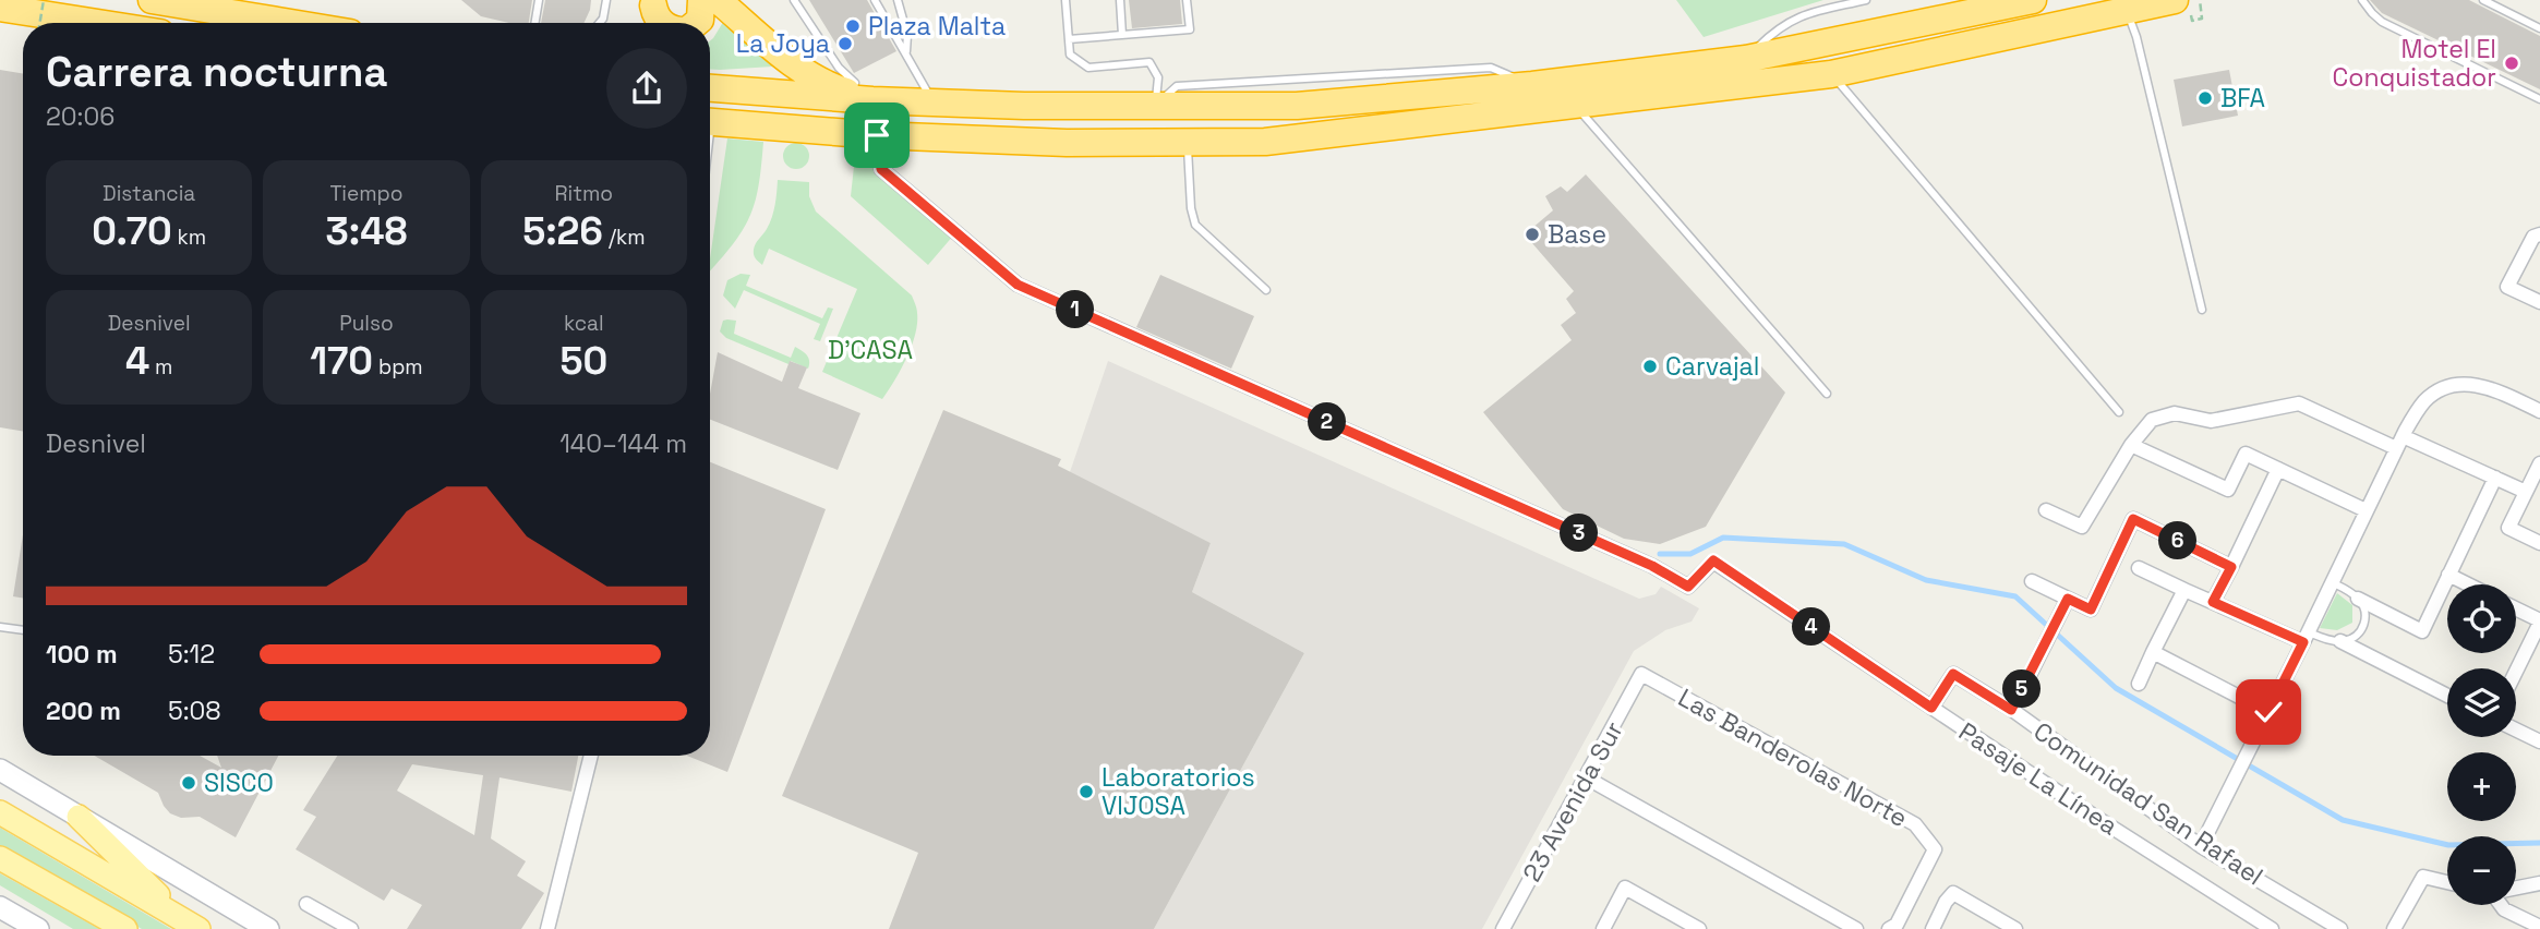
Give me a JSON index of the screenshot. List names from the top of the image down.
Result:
{
  "streets": {
    "street": [
      "Las Banderolas Norte",
      "Pasaje La Línea",
      "23 Avenida Sur",
      "Comunidad San Rafael"
    ]
  },
  "crossings": [
    ["Las Banderolas Norte", "23 Avenida Sur"],
    ["Pasaje La Línea", "Comunidad San Rafael"]
  ],
  "parks": ["D'CASA"],
  "places": [
    "Plaza Malta",
    "La Joya",
    "Motel El Conquistador",
    "BFA",
    "Base",
    "Carvajal",
    "SISCO",
    "Laboratorios VIJOSA"
  ],
  "page": {
    "heading": ["Carrera nocturna", "20:06"],
    "stats": [
      ["Distancia", "0.70 km"],
      ["Tiempo", "3:48"],
      ["Ritmo", "5:26 /km"],
      ["Desnivel", "4 m"],
      ["Pulso", "170 bpm"],
      ["kcal", "50"]
    ],
    "pins": [
      "1",
      "2",
      "3",
      "6",
      "4",
      "5"
    ],
    "chart": ["Desnivel", "140–144 m"],
    "map_buttons": ["+", "−"],
    "list": [
      {
        "name": "100 m",
        "note": "5:12"
      },
      {
        "name": "200 m",
        "note": "5:08"
      }
    ]
  }
}
